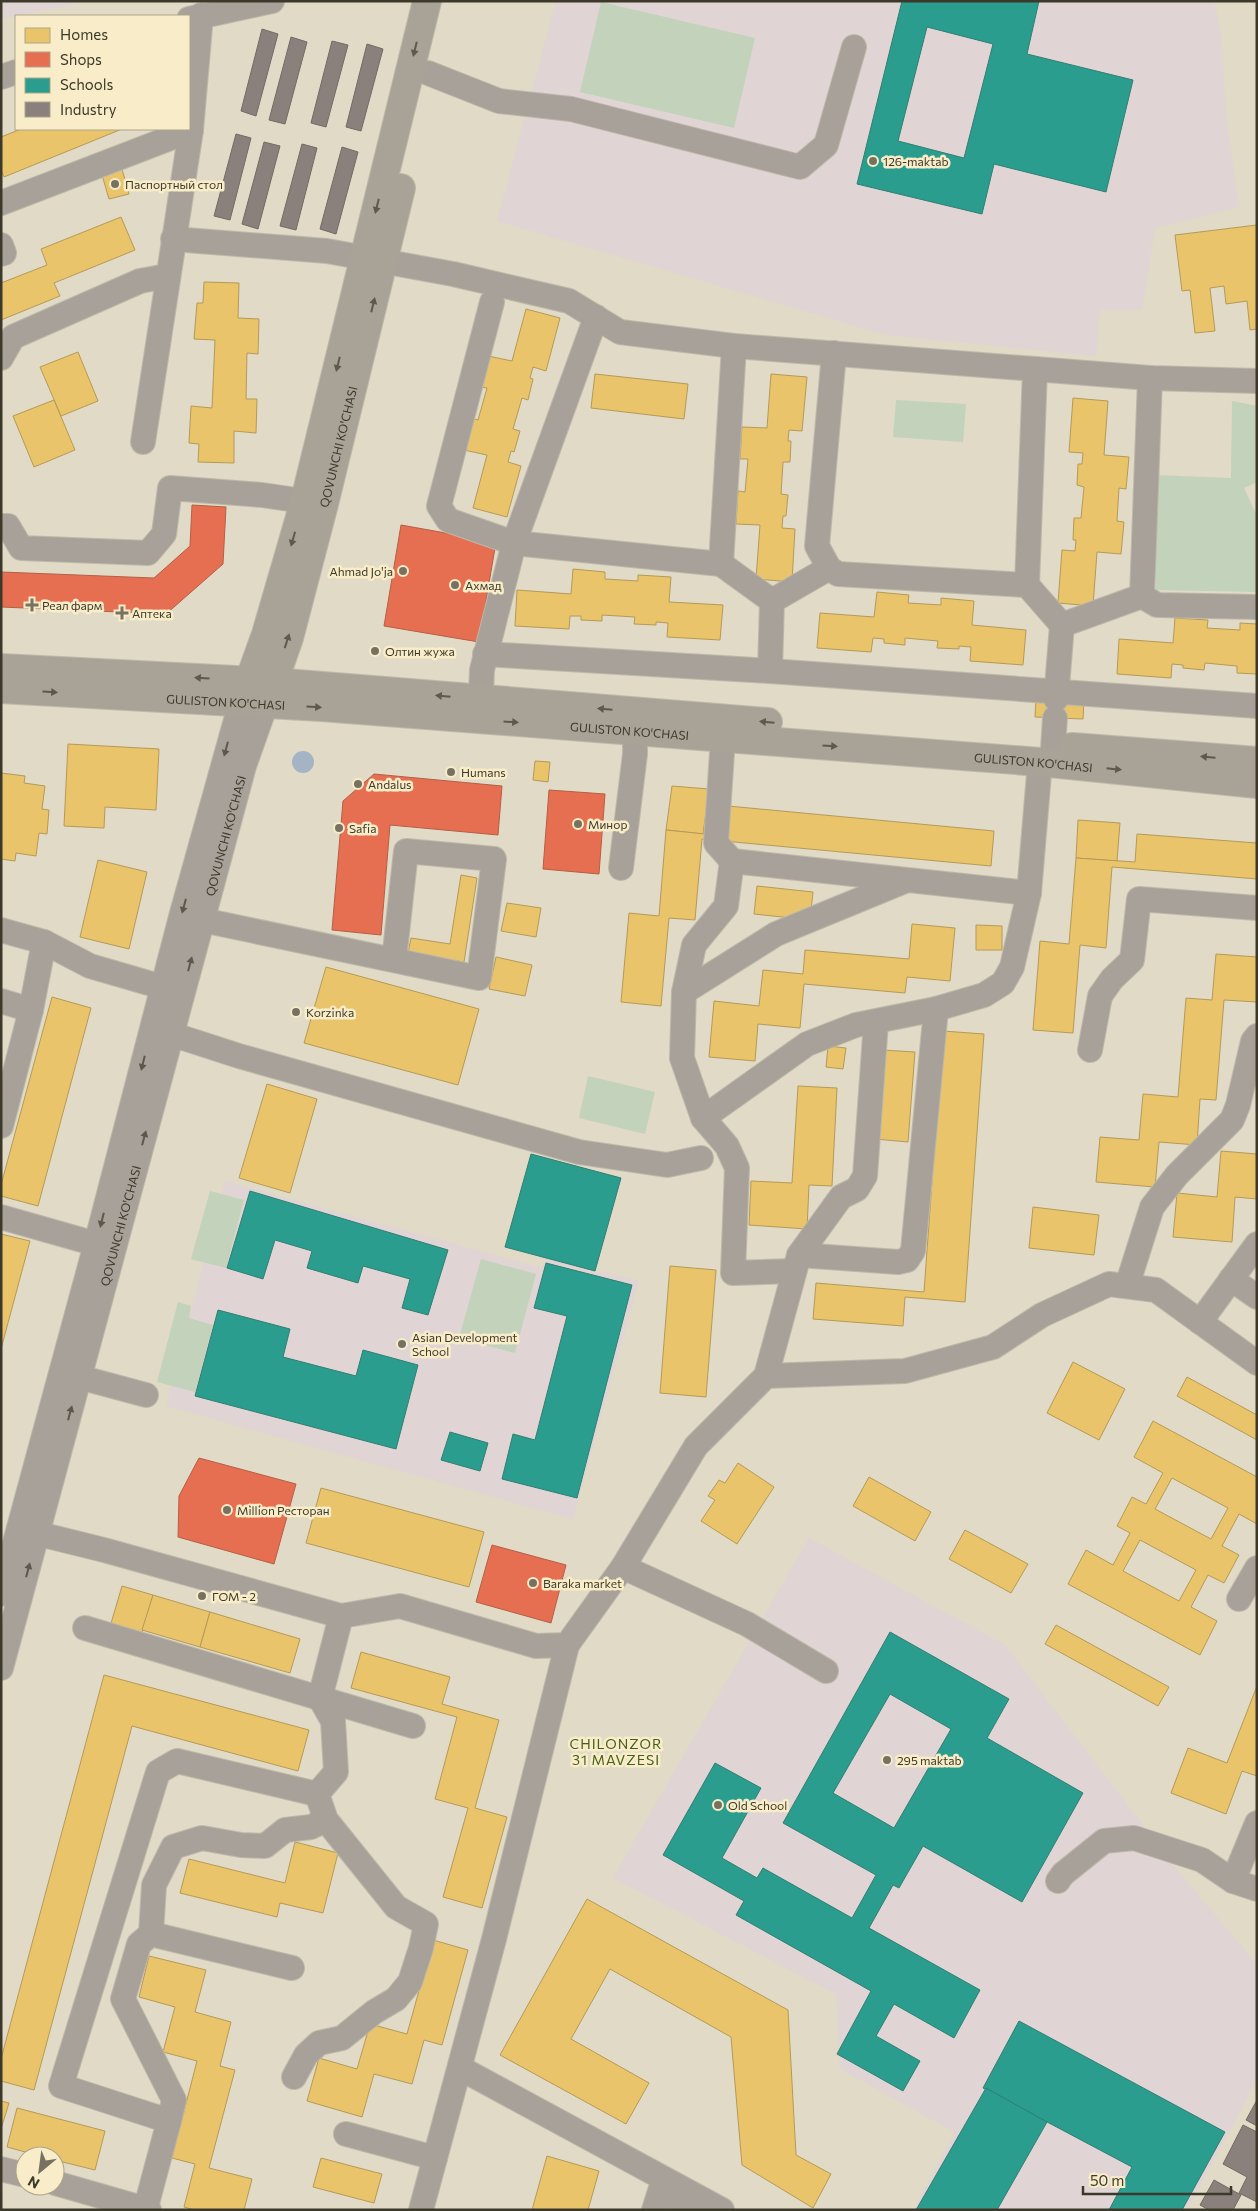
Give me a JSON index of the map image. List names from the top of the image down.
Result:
{
  "streets": {
    "main road": ["QOVUNCHI KO'CHASI", "GULISTON KO'CHASI"]
  },
  "crossings": [
    ["QOVUNCHI KO'CHASI", "GULISTON KO'CHASI"]
  ],
  "districts": ["CHILONZOR 31 MAVZESI"],
  "places": {
    "other": [
      "126-maktab",
      "Паспортный стол",
      "Ahmad Jo'ja",
      "Ахмад",
      "Олтин жужа",
      "Humans",
      "Andalus",
      "Минор",
      "Safia",
      "Korzinka",
      "Asian Development School",
      "Million Ресторан",
      "Baraka market",
      "ГОМ - 2",
      "295 maktab",
      "Old School"
    ],
    "health": ["Реал фарм", "Аптека"]
  },
  "legend": [
    "Homes",
    "Shops",
    "Schools",
    "Industry"
  ],
  "scale_bar": "50 m",
  "north": "bottom left"
}
